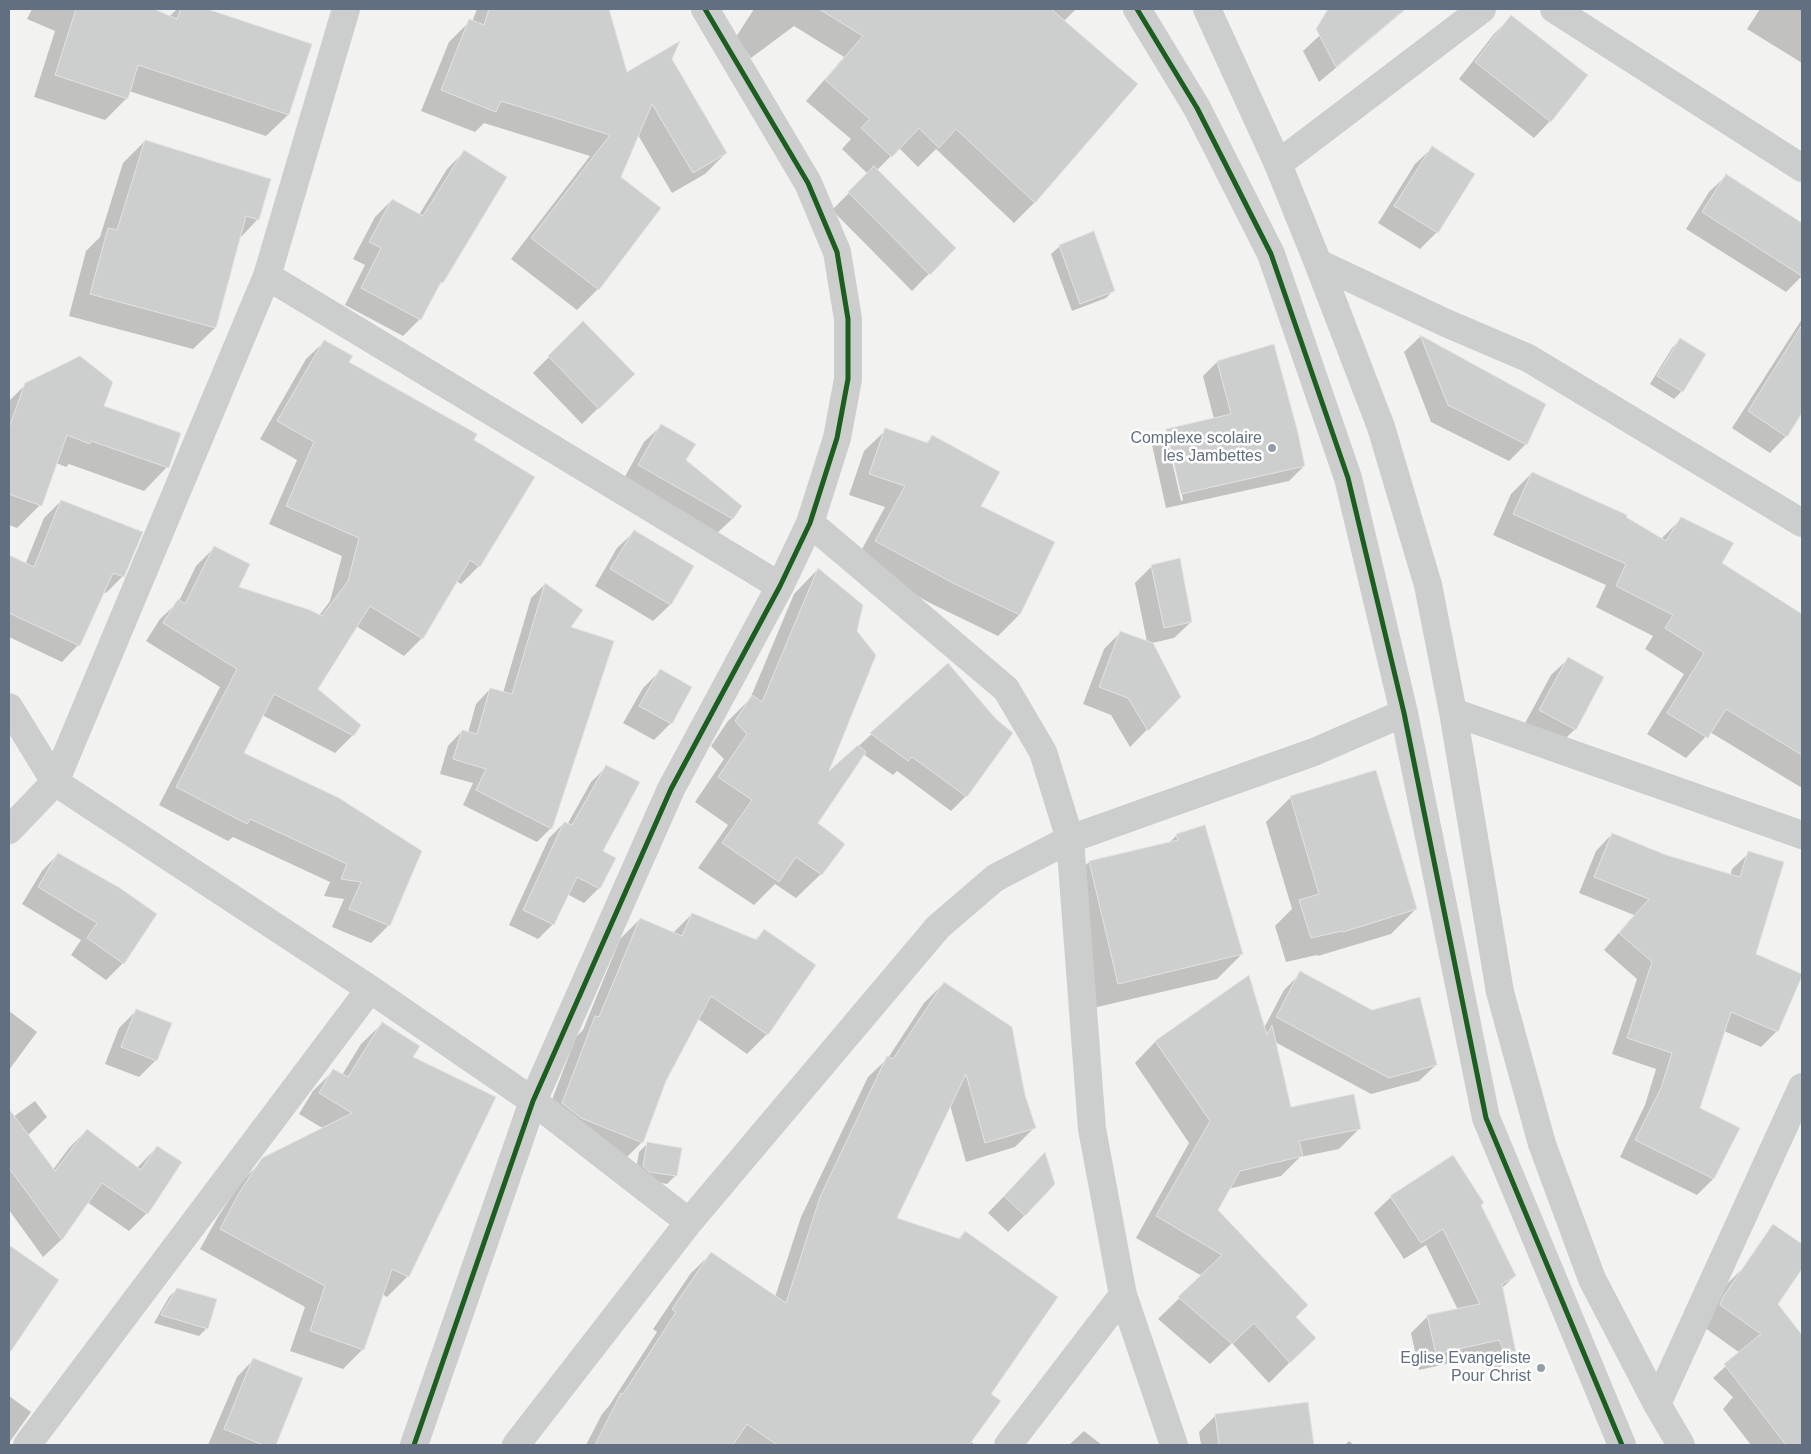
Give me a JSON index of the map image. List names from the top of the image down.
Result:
{
  "places": ["Complexe scolaire les Jambettes", "Eglise Evangeliste Pour Christ"]
}
